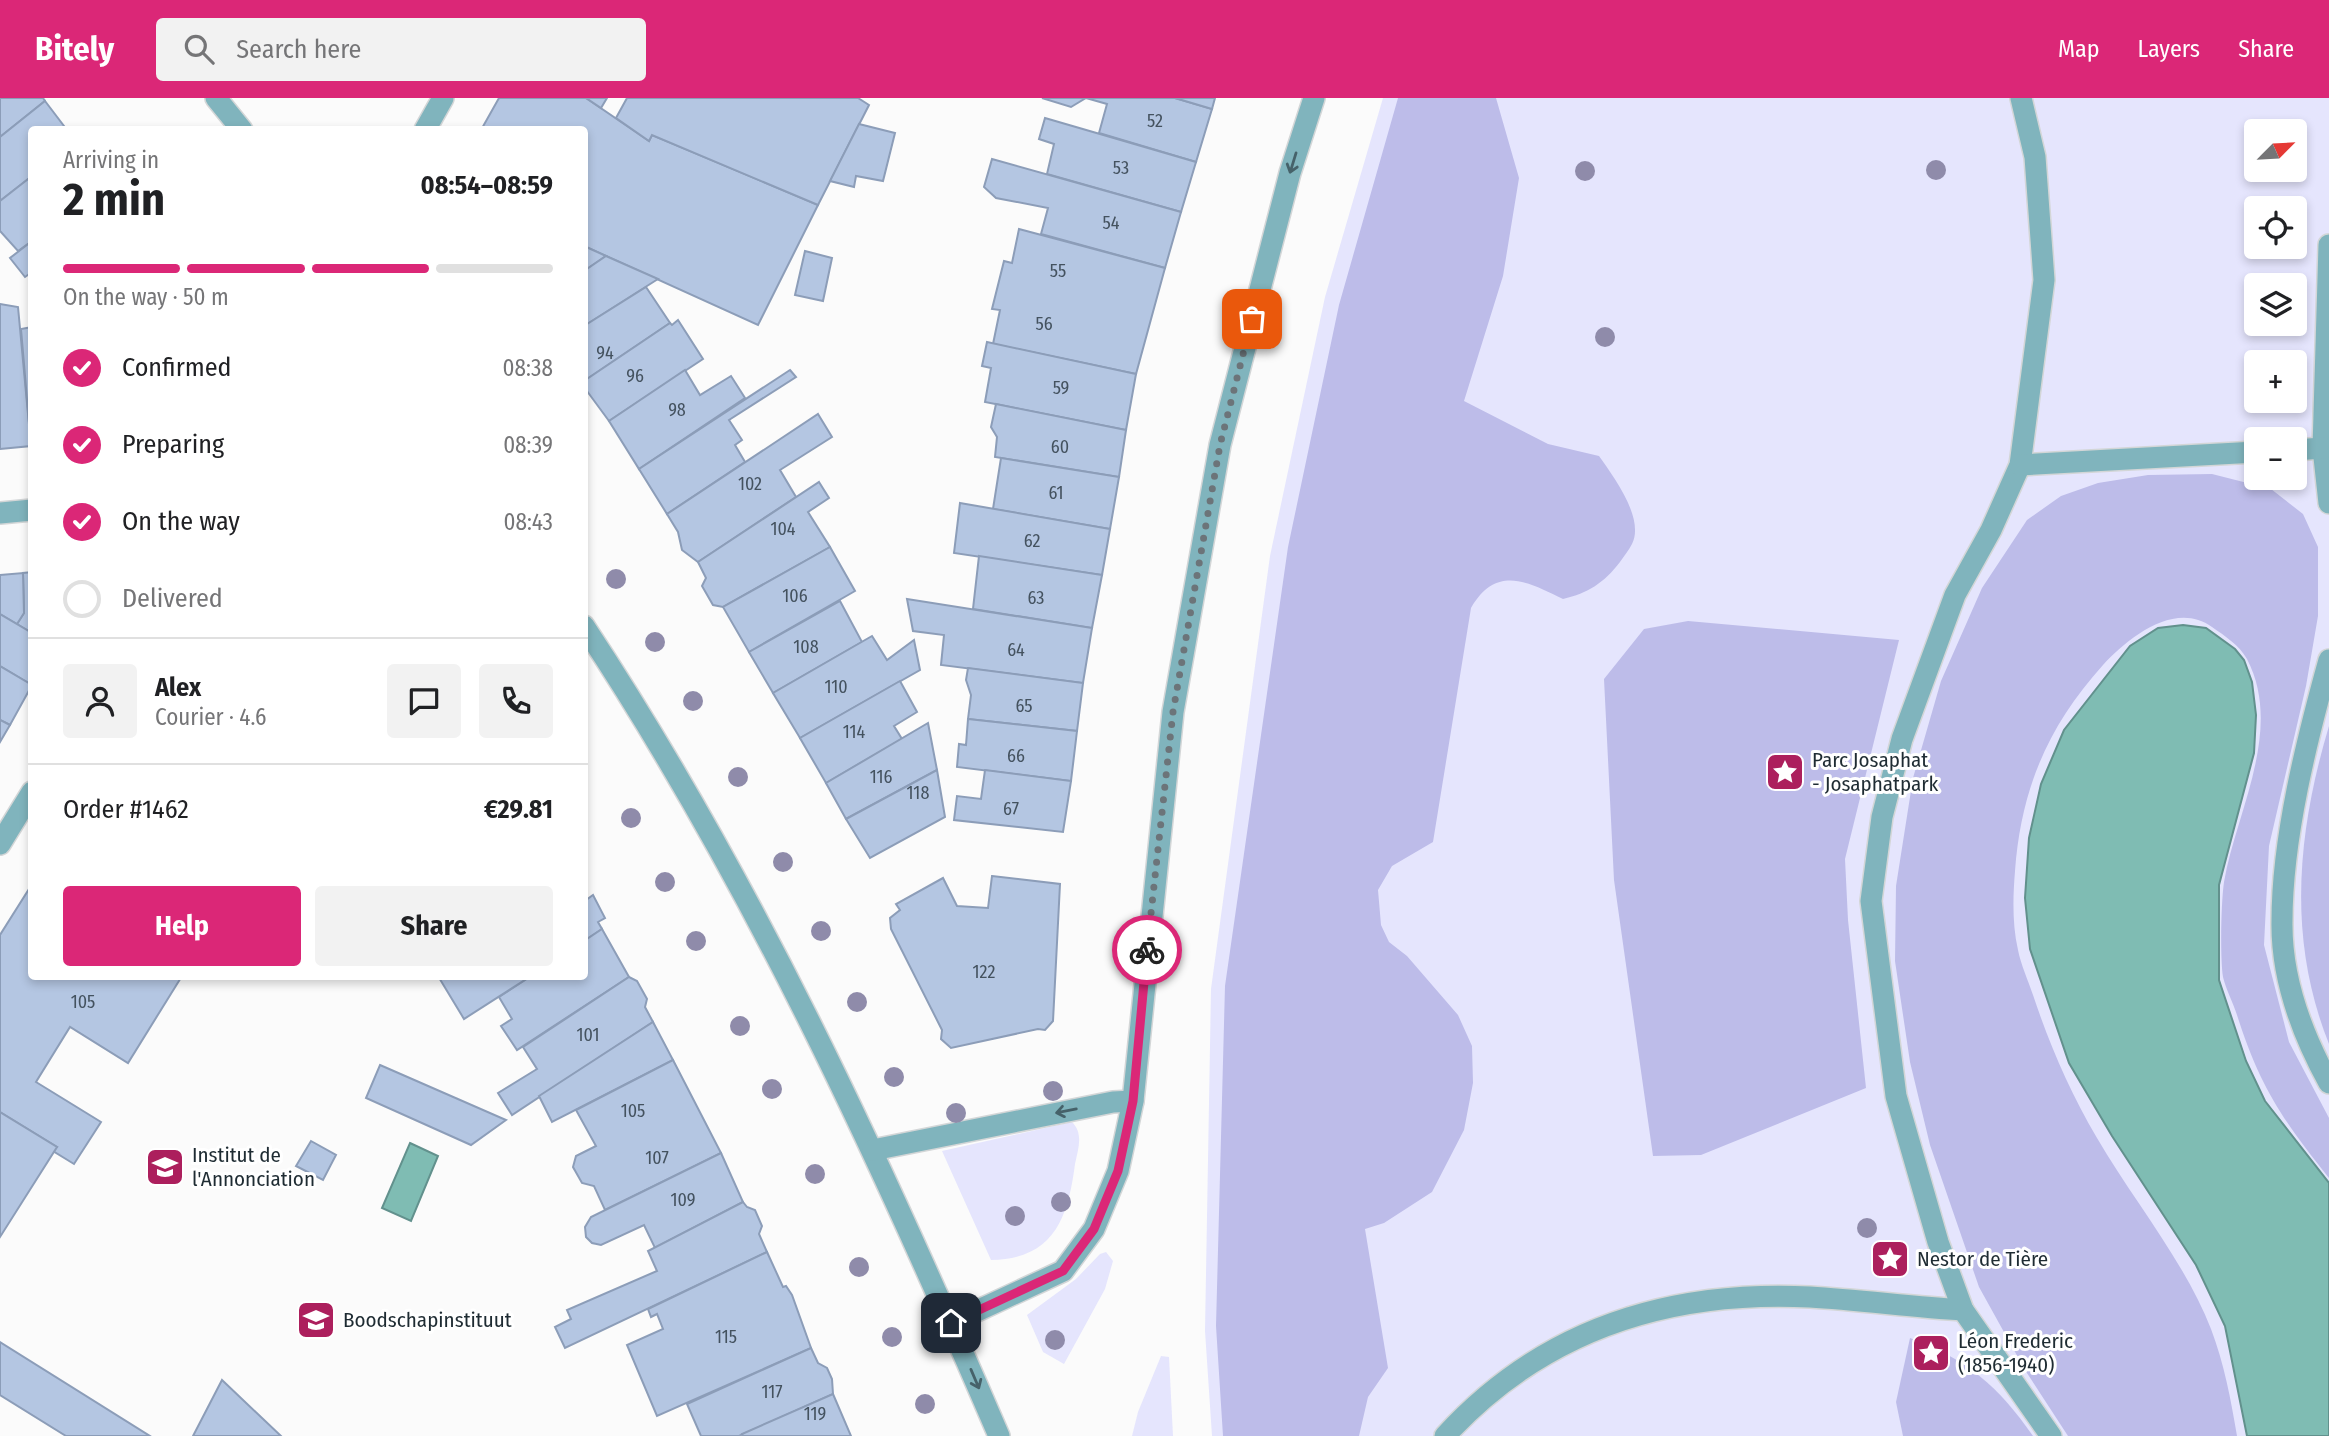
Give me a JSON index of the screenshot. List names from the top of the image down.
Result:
{
  "places": {
    "place": ["Parc Josaphat - Josaphatpark", "Nestor de Tière", "Léon Frederic (1856-1940)"],
    "school or university": ["Institut de l'Annonciation", "Boodschapinstituut"]
  },
  "house_numbers": [
    "52",
    "53",
    "54",
    "55",
    "56",
    "94",
    "96",
    "59",
    "98",
    "60",
    "102",
    "61",
    "104",
    "62",
    "106",
    "63",
    "108",
    "64",
    "110",
    "65",
    "114",
    "66",
    "116",
    "118",
    "67",
    "122",
    "105",
    "101",
    "105",
    "107",
    "109",
    "115",
    "117",
    "119"
  ],
  "north": "top right",
  "page": {
    "header": "Bitely",
    "search": "Search here",
    "nav": ["Map", "Layers", "Share"],
    "map_buttons": ["+", "−"],
    "heading": ["2 min", "Arriving in", "08:54–08:59"],
    "panel": [
      "Alex",
      "Courier · 4.6",
      "Order #1462",
      "€29.81"
    ],
    "bar": "On the way · 50 m",
    "list": [
      ["Confirmed", "08:38"],
      ["Preparing", "08:39"],
      ["On the way", "08:43"],
      "Delivered"
    ],
    "buttons": ["Help", "Share"]
  }
}
